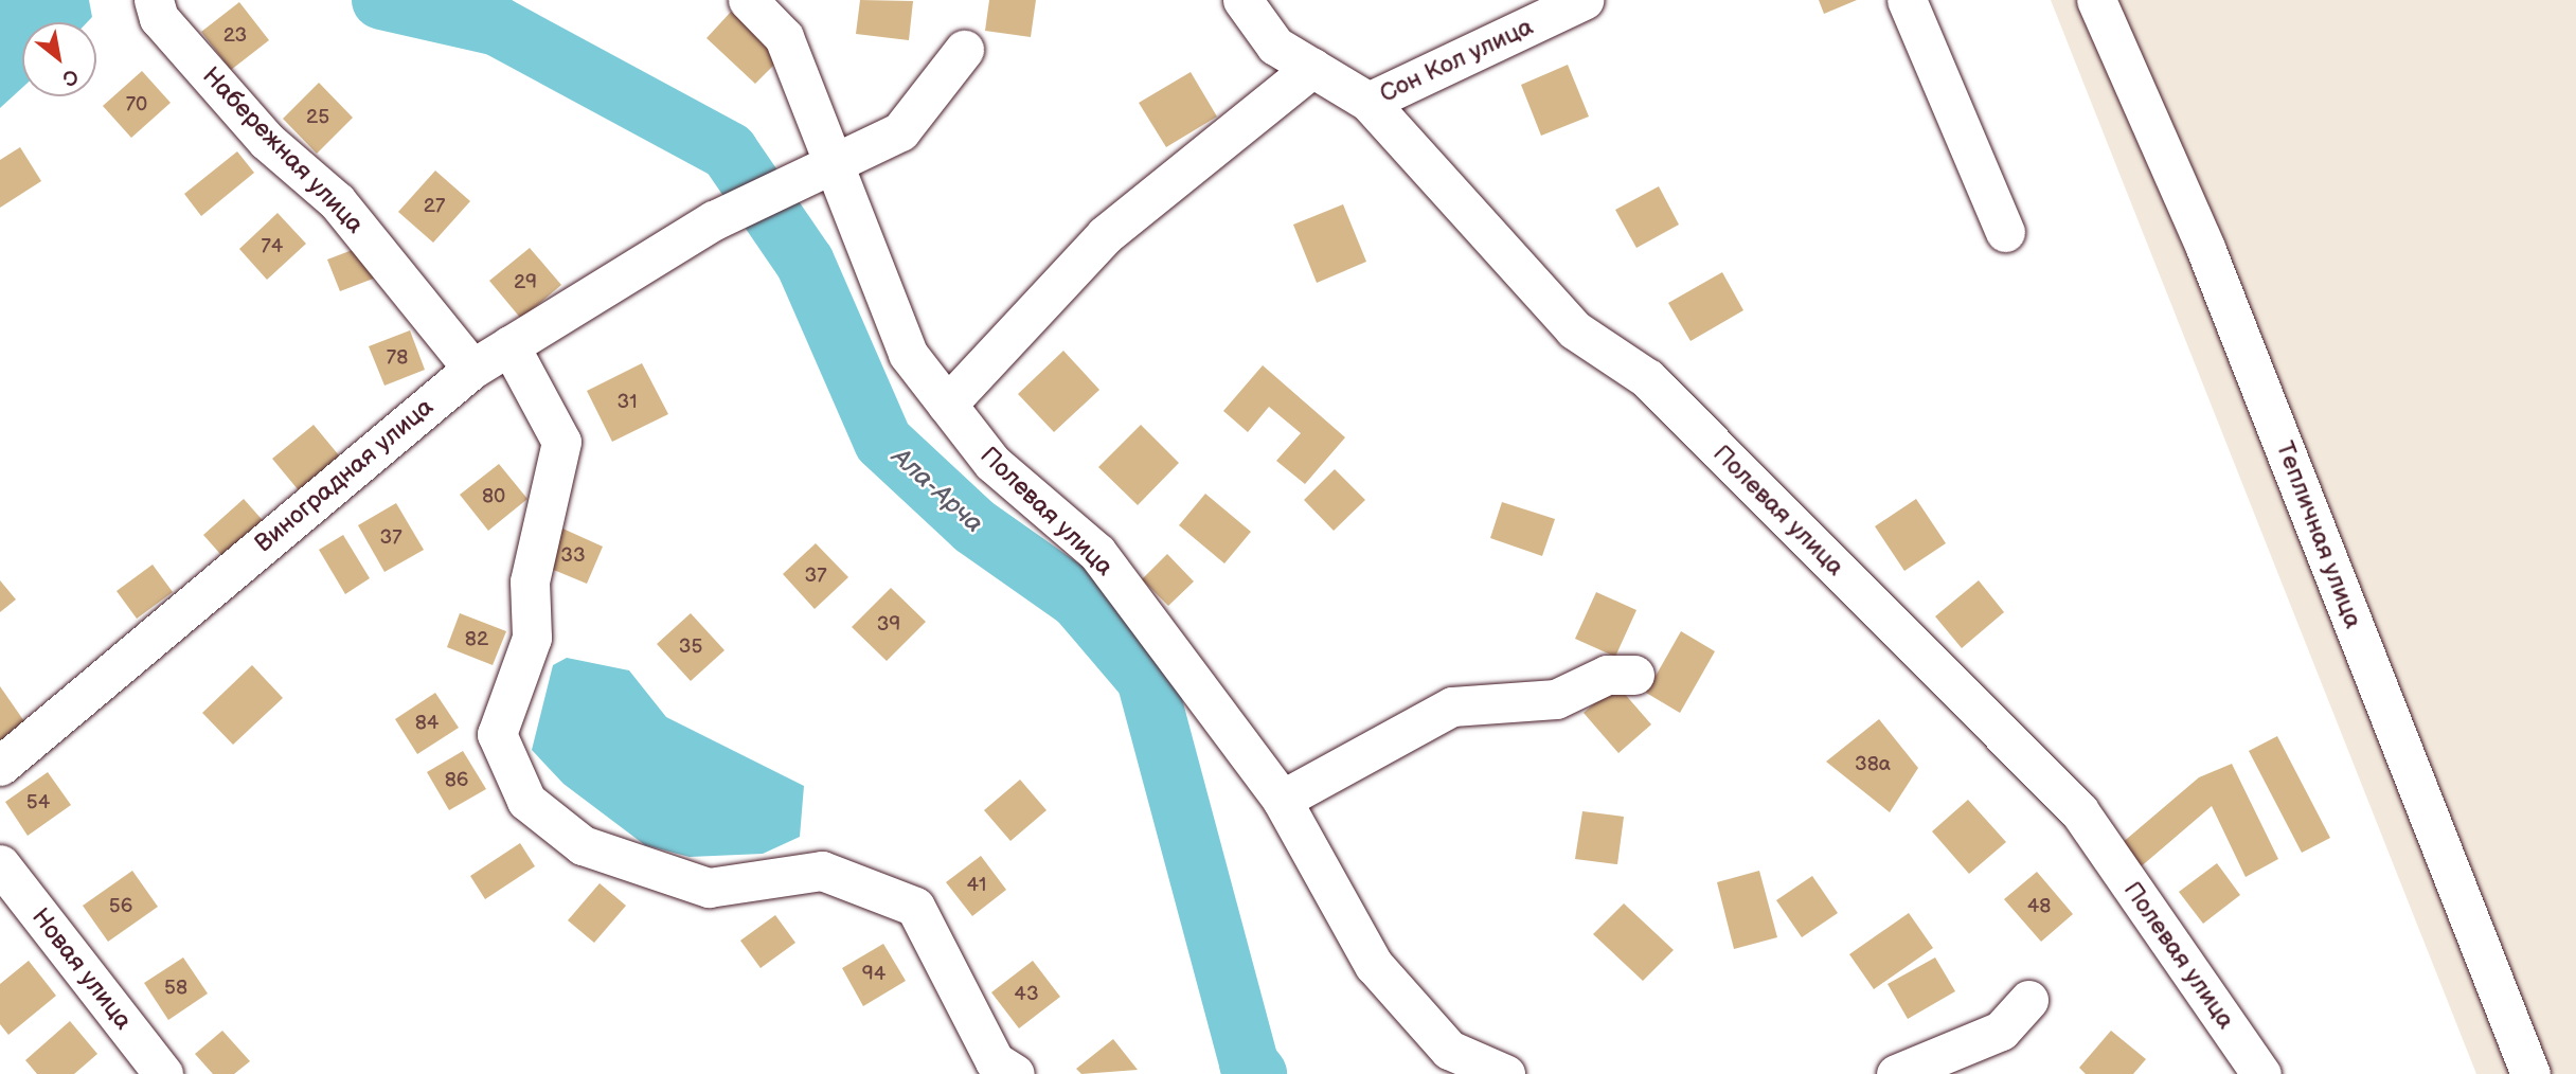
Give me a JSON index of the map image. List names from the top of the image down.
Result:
{
  "streets": {
    "street": [
      "Сон Кол улица",
      "Набережная улица",
      "Виноградная улица",
      "Полевая улица",
      "Тепличная улица",
      "Новая улица"
    ]
  },
  "crossings": [
    ["Сон Кол улица", "Полевая улица"],
    ["Набережная улица", "Виноградная улица"],
    ["Виноградная улица", "Полевая улица"]
  ],
  "water": ["Ала-Арча"],
  "house_numbers": [
    "23",
    "70",
    "25",
    "27",
    "74",
    "29",
    "78",
    "31",
    "80",
    "37",
    "33",
    "37",
    "39",
    "82",
    "35",
    "84",
    "38а",
    "86",
    "54",
    "41",
    "56",
    "48",
    "94",
    "58",
    "43"
  ],
  "north": "bottom right"
}
